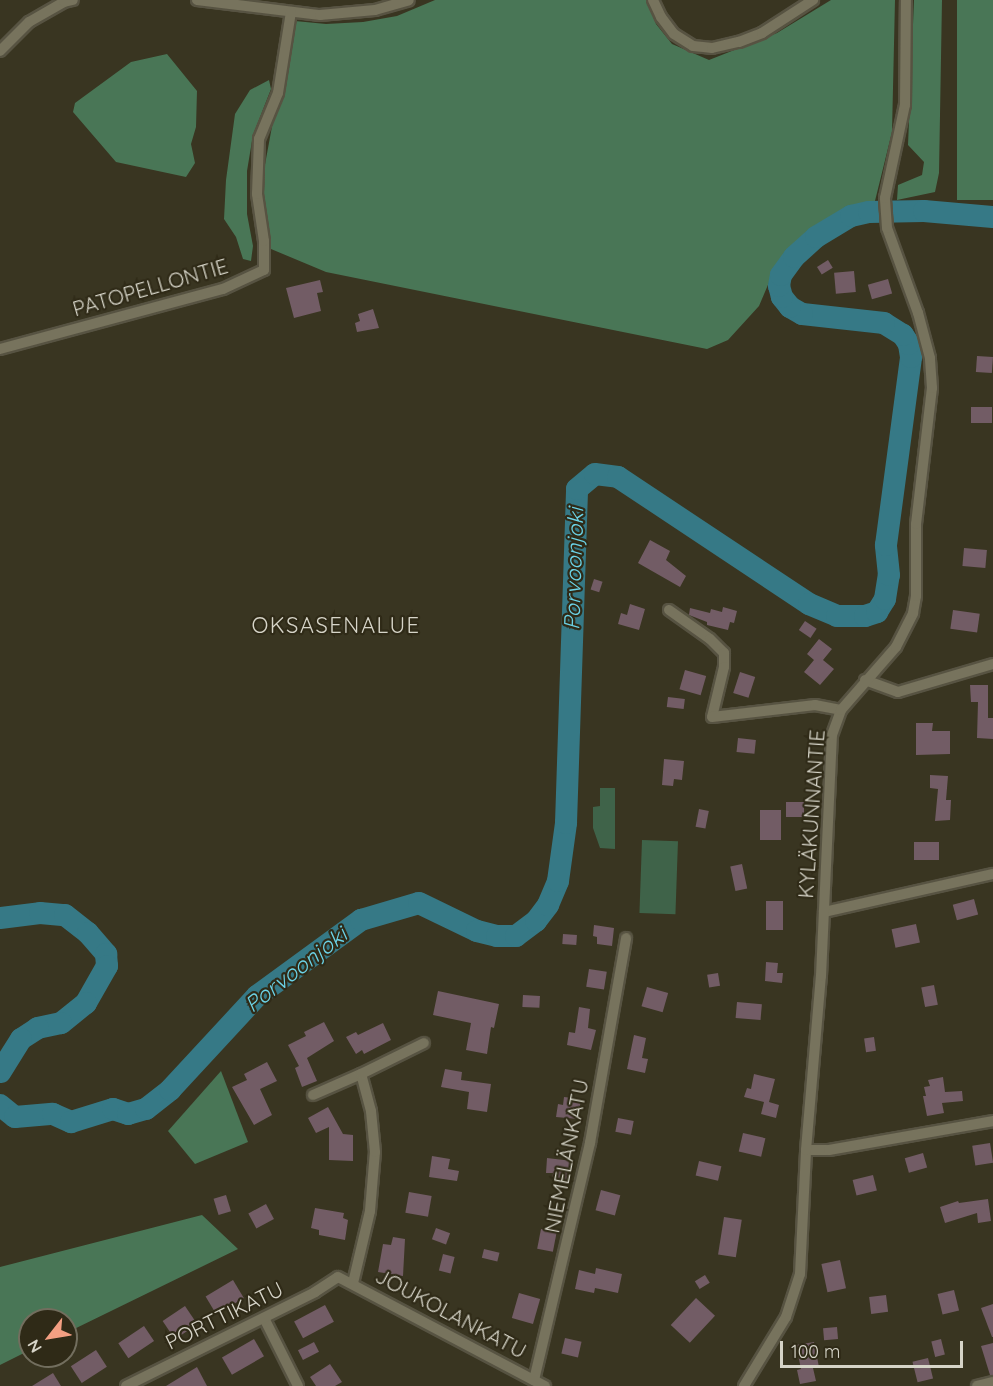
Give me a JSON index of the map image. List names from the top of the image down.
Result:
{
  "streets": {
    "street": [
      "PATOPELLONTIE",
      "KYLÄKUNNANTIE",
      "NIEMELÄNKATU",
      "JOUKOLANKATU",
      "PORTTIKATU"
    ]
  },
  "crossings": [
    ["NIEMELÄNKATU", "JOUKOLANKATU"],
    ["JOUKOLANKATU", "PORTTIKATU"]
  ],
  "districts": ["OKSASENALUE"],
  "water": ["Porvoonjoki"],
  "scale_bar": "100 m",
  "north": "bottom left"
}
